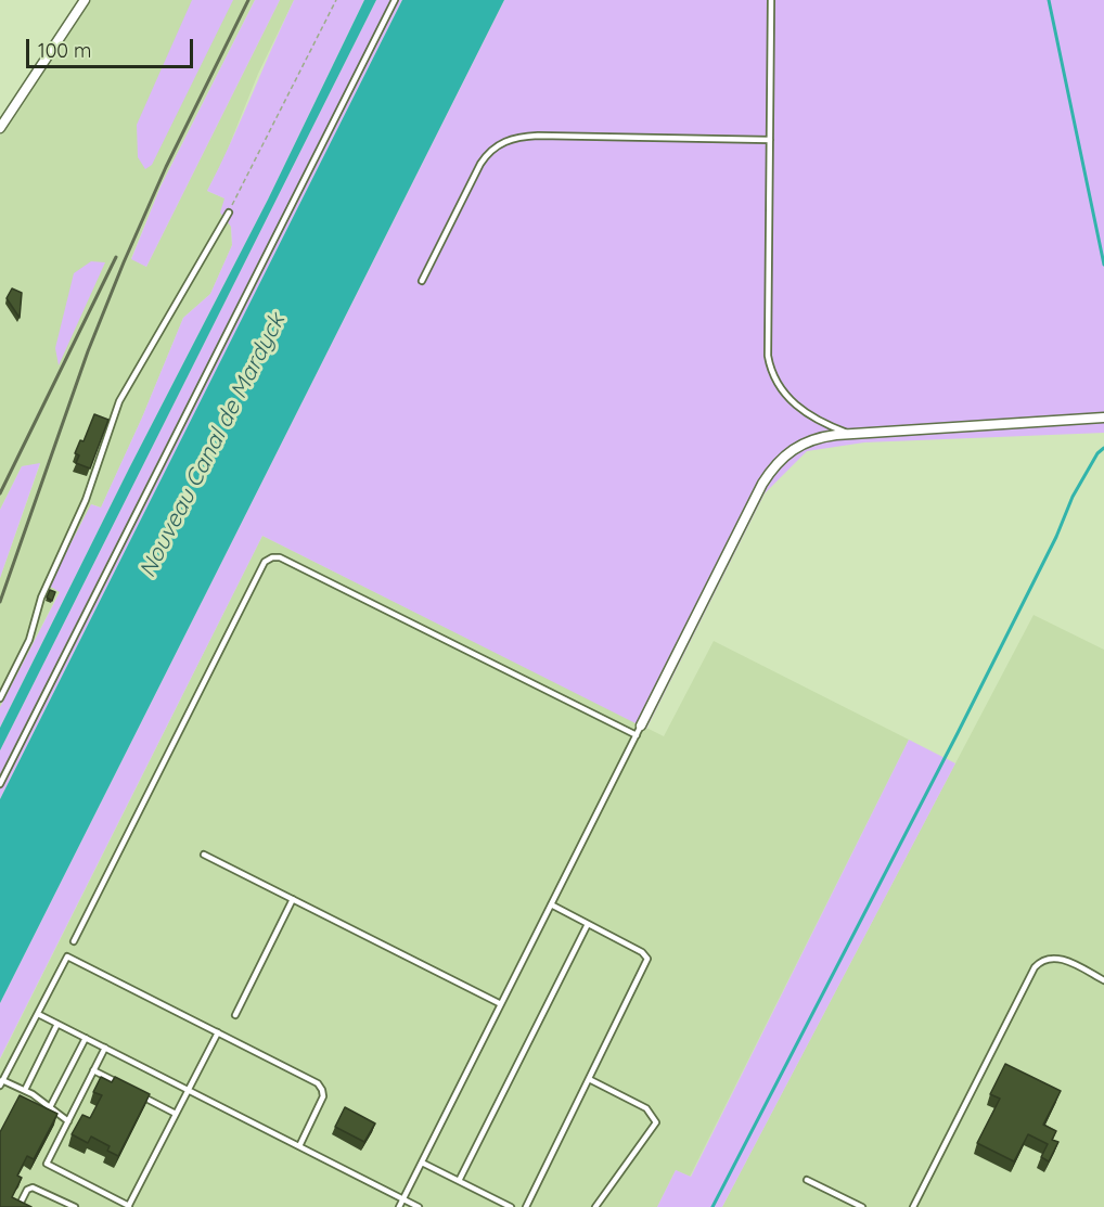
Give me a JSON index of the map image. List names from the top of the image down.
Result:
{
  "water": ["Nouveau Canal de Mardyck"],
  "scale_bar": "100 m"
}
